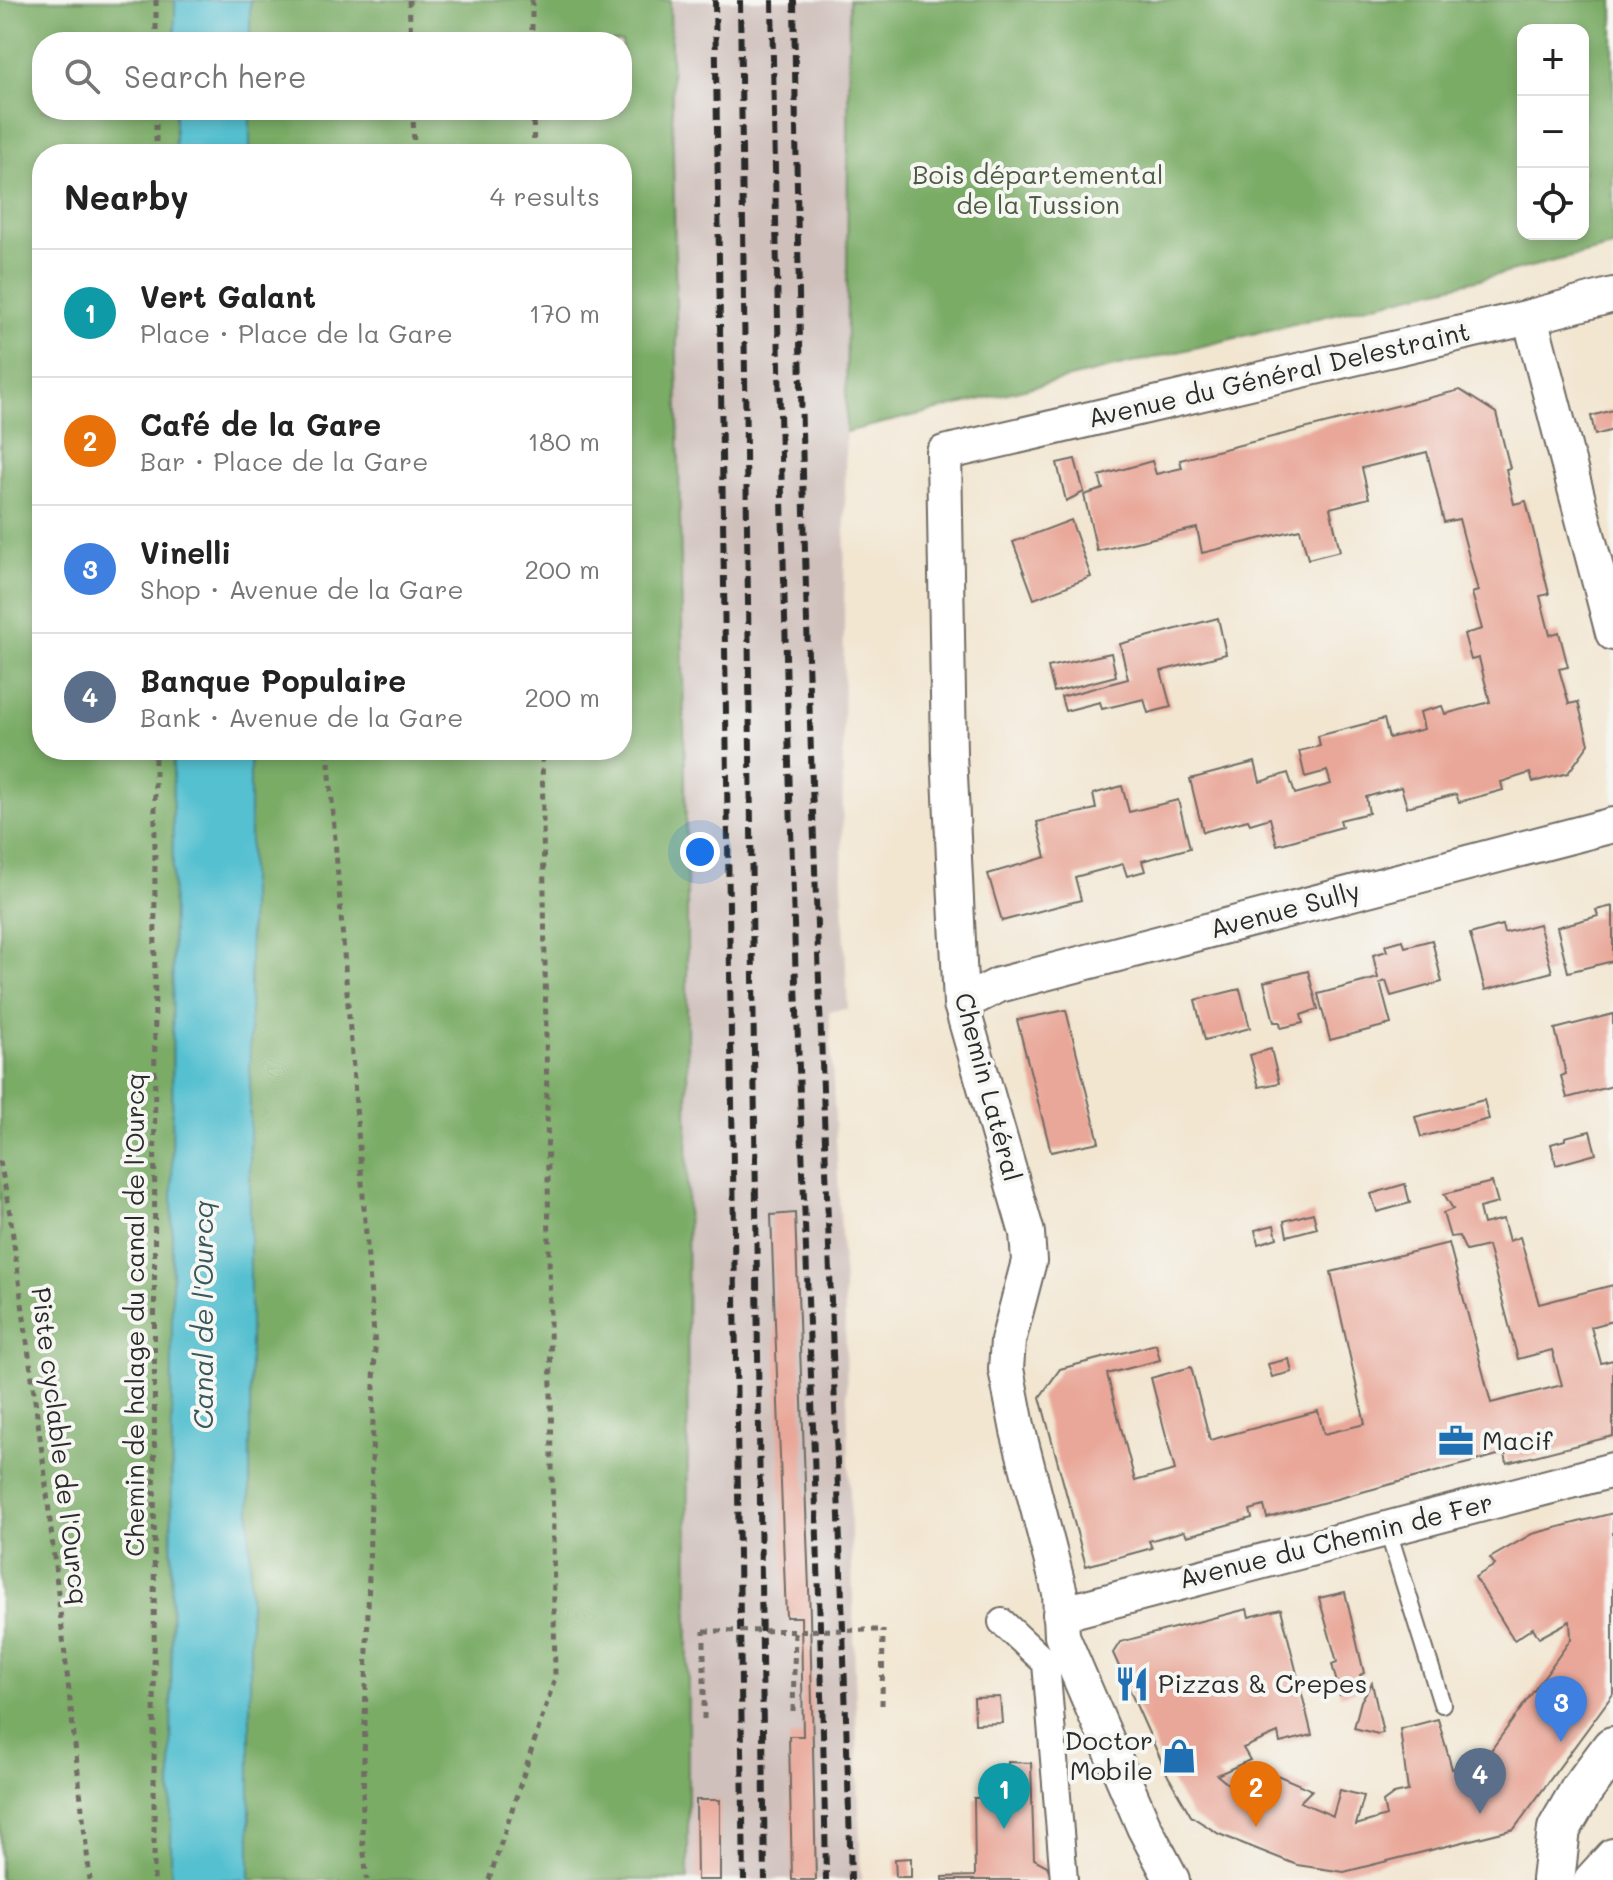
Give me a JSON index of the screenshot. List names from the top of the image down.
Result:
{
  "streets": {
    "street": [
      "Avenue du Général Delestraint",
      "Avenue Sully",
      "Chemin Latéral",
      "Avenue du Chemin de Fer"
    ],
    "path": ["Chemin de halage du canal de l'Ourcq", "Piste cyclable de l'Ourcq"]
  },
  "crossings": [
    ["Avenue du Général Delestraint", "Chemin Latéral"],
    ["Avenue Sully", "Chemin Latéral"],
    ["Chemin Latéral", "Avenue du Chemin de Fer"]
  ],
  "water": ["Canal de l'Ourcq"],
  "parks": ["Bois départemental de la Tussion"],
  "places": {
    "office": ["Macif"],
    "restaurant": ["Pizzas & Crepes"],
    "shop": ["Doctor Mobile"]
  },
  "page": {
    "map_buttons": ["+", "−"],
    "search": "Search here",
    "heading": ["Nearby", "4 results"],
    "list": [
      {
        "mark": "1",
        "name": "Vert Galant",
        "note": "Place · Place de la Gare",
        "value": "170 m"
      },
      {
        "mark": "2",
        "name": "Café de la Gare",
        "note": "Bar · Place de la Gare",
        "value": "180 m"
      },
      {
        "mark": "3",
        "name": "Vinelli",
        "note": "Shop · Avenue de la Gare",
        "value": "200 m"
      },
      {
        "mark": "4",
        "name": "Banque Populaire",
        "note": "Bank · Avenue de la Gare",
        "value": "200 m"
      }
    ],
    "pins": [
      "3",
      "4",
      "2",
      "1"
    ]
  }
}
